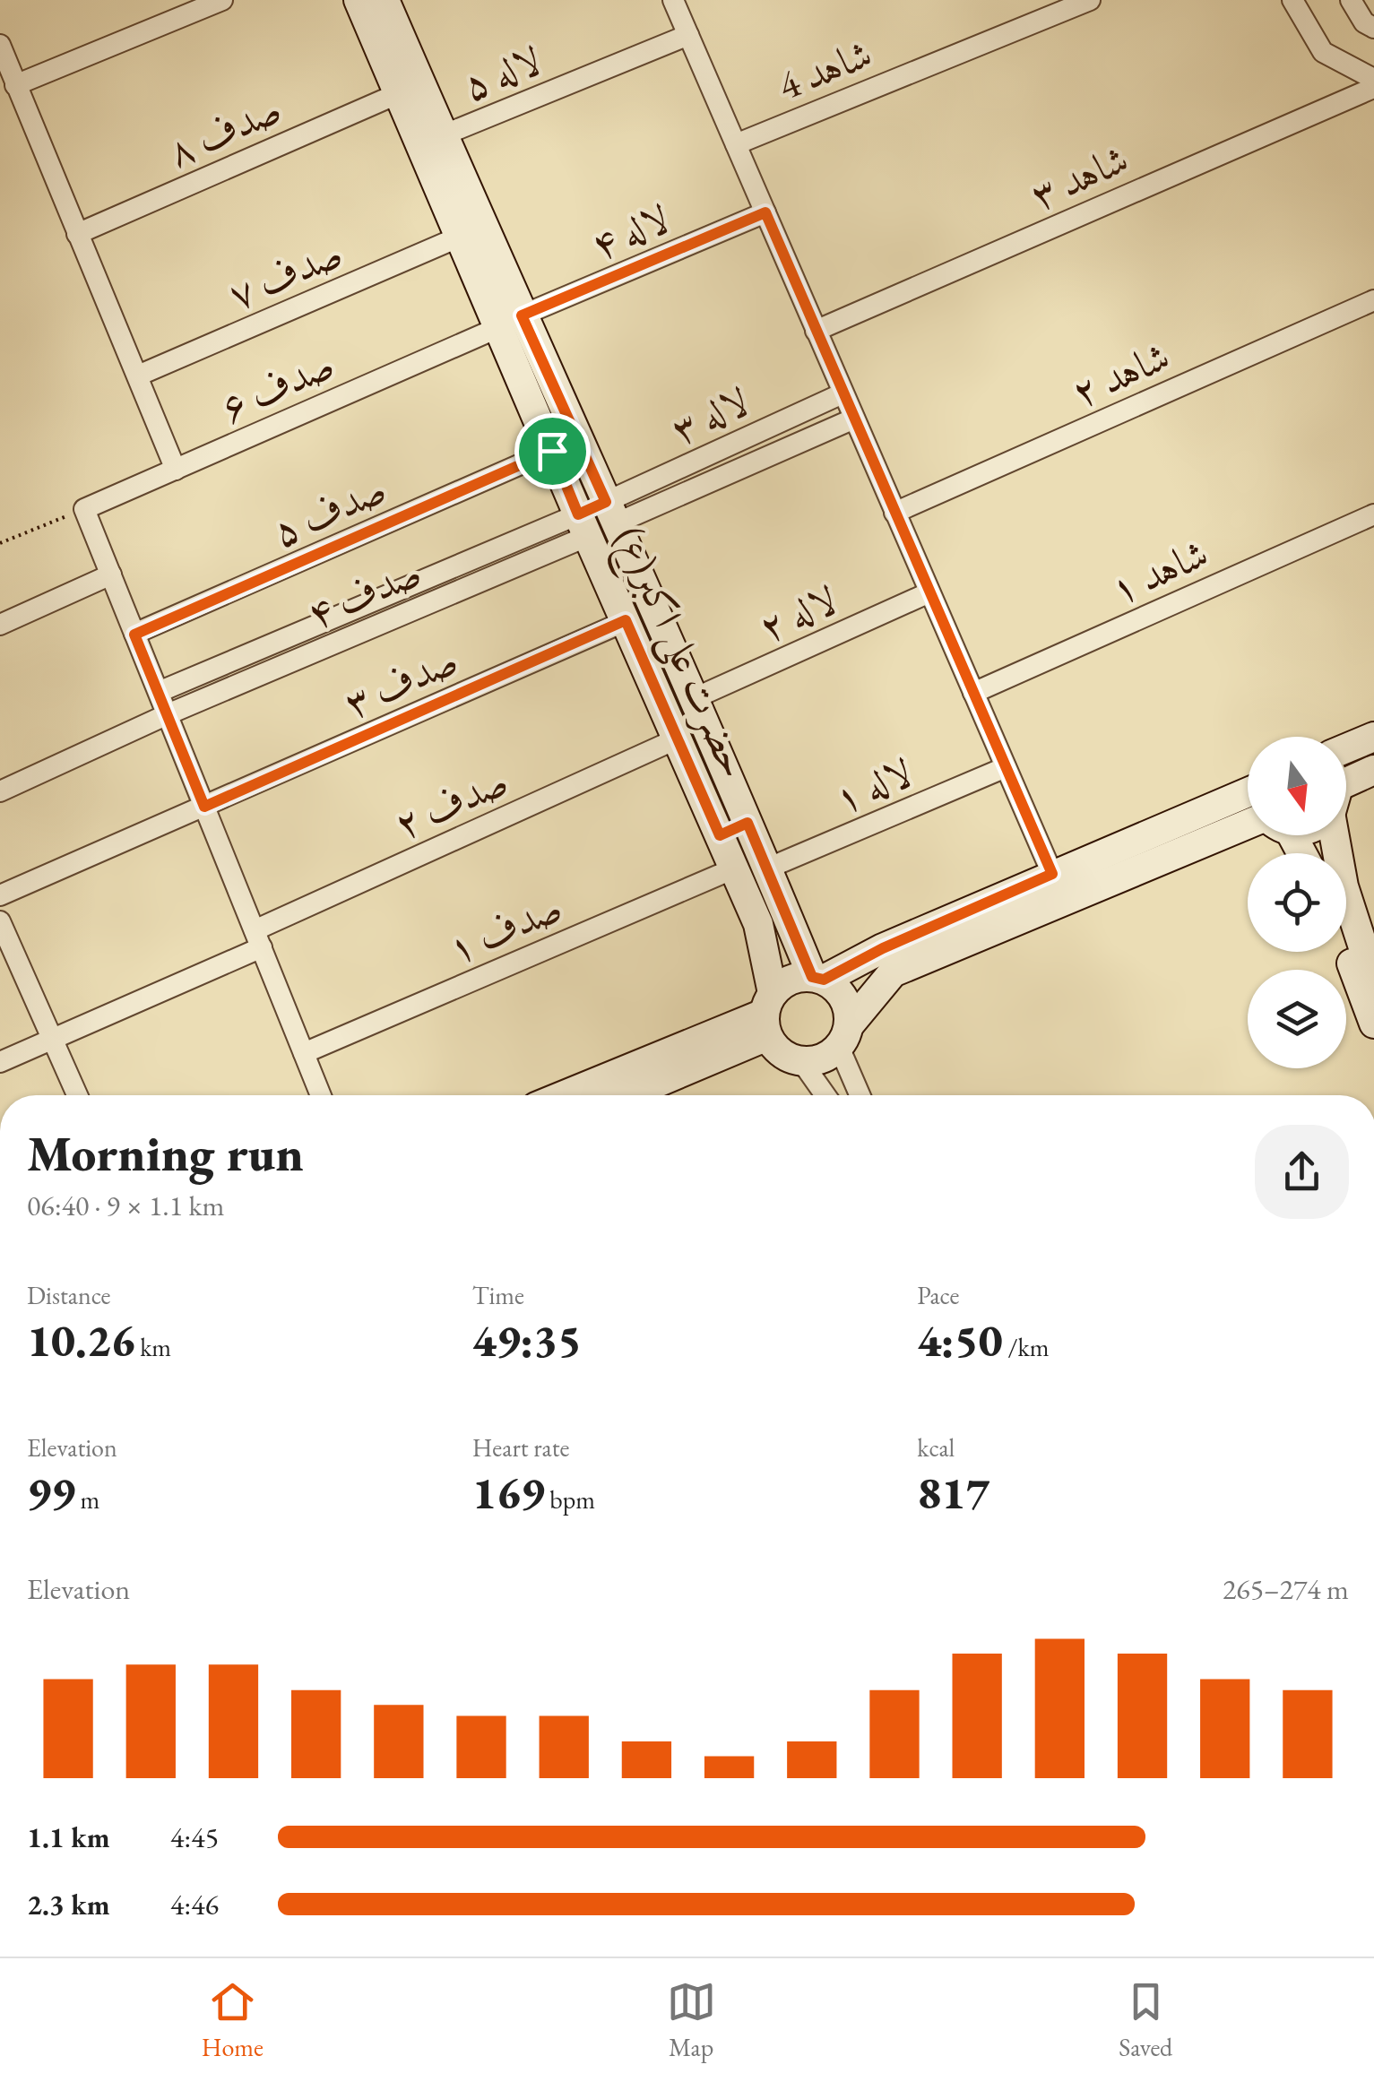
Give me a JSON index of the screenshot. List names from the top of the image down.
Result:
{
  "streets": {
    "street": [
      "شاهد 4",
      "لاله ۵",
      "صدف ۸",
      "شاهد ۳",
      "لاله ۴",
      "صدف ۷",
      "شاهد ۲",
      "صدف ۶",
      "لاله ۳",
      "صدف ۵",
      "شاهد ۱",
      "صدف ۴",
      "لاله ۲",
      "حضرت علی اکبر(ع)",
      "صدف ۳",
      "لاله ۱",
      "صدف ۲",
      "صدف ۱"
    ]
  },
  "crossings": [
    ["لاله ۵", "حضرت علی اکبر(ع)"],
    ["صدف ۸", "حضرت علی اکبر(ع)"],
    ["لاله ۴", "صدف ۶"],
    ["لاله ۴", "حضرت علی اکبر(ع)"],
    ["صدف ۷", "حضرت علی اکبر(ع)"],
    ["صدف ۶", "حضرت علی اکبر(ع)"],
    ["لاله ۳", "حضرت علی اکبر(ع)"],
    ["صدف ۵", "حضرت علی اکبر(ع)"],
    ["صدف ۴", "حضرت علی اکبر(ع)"],
    ["لاله ۲", "حضرت علی اکبر(ع)"],
    ["حضرت علی اکبر(ع)", "صدف ۳"],
    ["حضرت علی اکبر(ع)", "لاله ۱"],
    ["حضرت علی اکبر(ع)", "صدف ۲"],
    ["حضرت علی اکبر(ع)", "صدف ۱"]
  ],
  "north": "bottom",
  "page": {
    "heading": ["Morning run", "06:40 · 9 × 1.1 km"],
    "stats": [
      ["Distance", "10.26 km"],
      ["Time", "49:35"],
      ["Pace", "4:50 /km"],
      ["Elevation", "99 m"],
      ["Heart rate", "169 bpm"],
      ["kcal", "817"]
    ],
    "chart": ["Elevation", "265–274 m"],
    "list": [
      {
        "name": "1.1 km",
        "note": "4:45"
      },
      {
        "name": "2.3 km",
        "note": "4:46"
      }
    ],
    "tabs": ["Home", "Map", "Saved"]
  }
}
